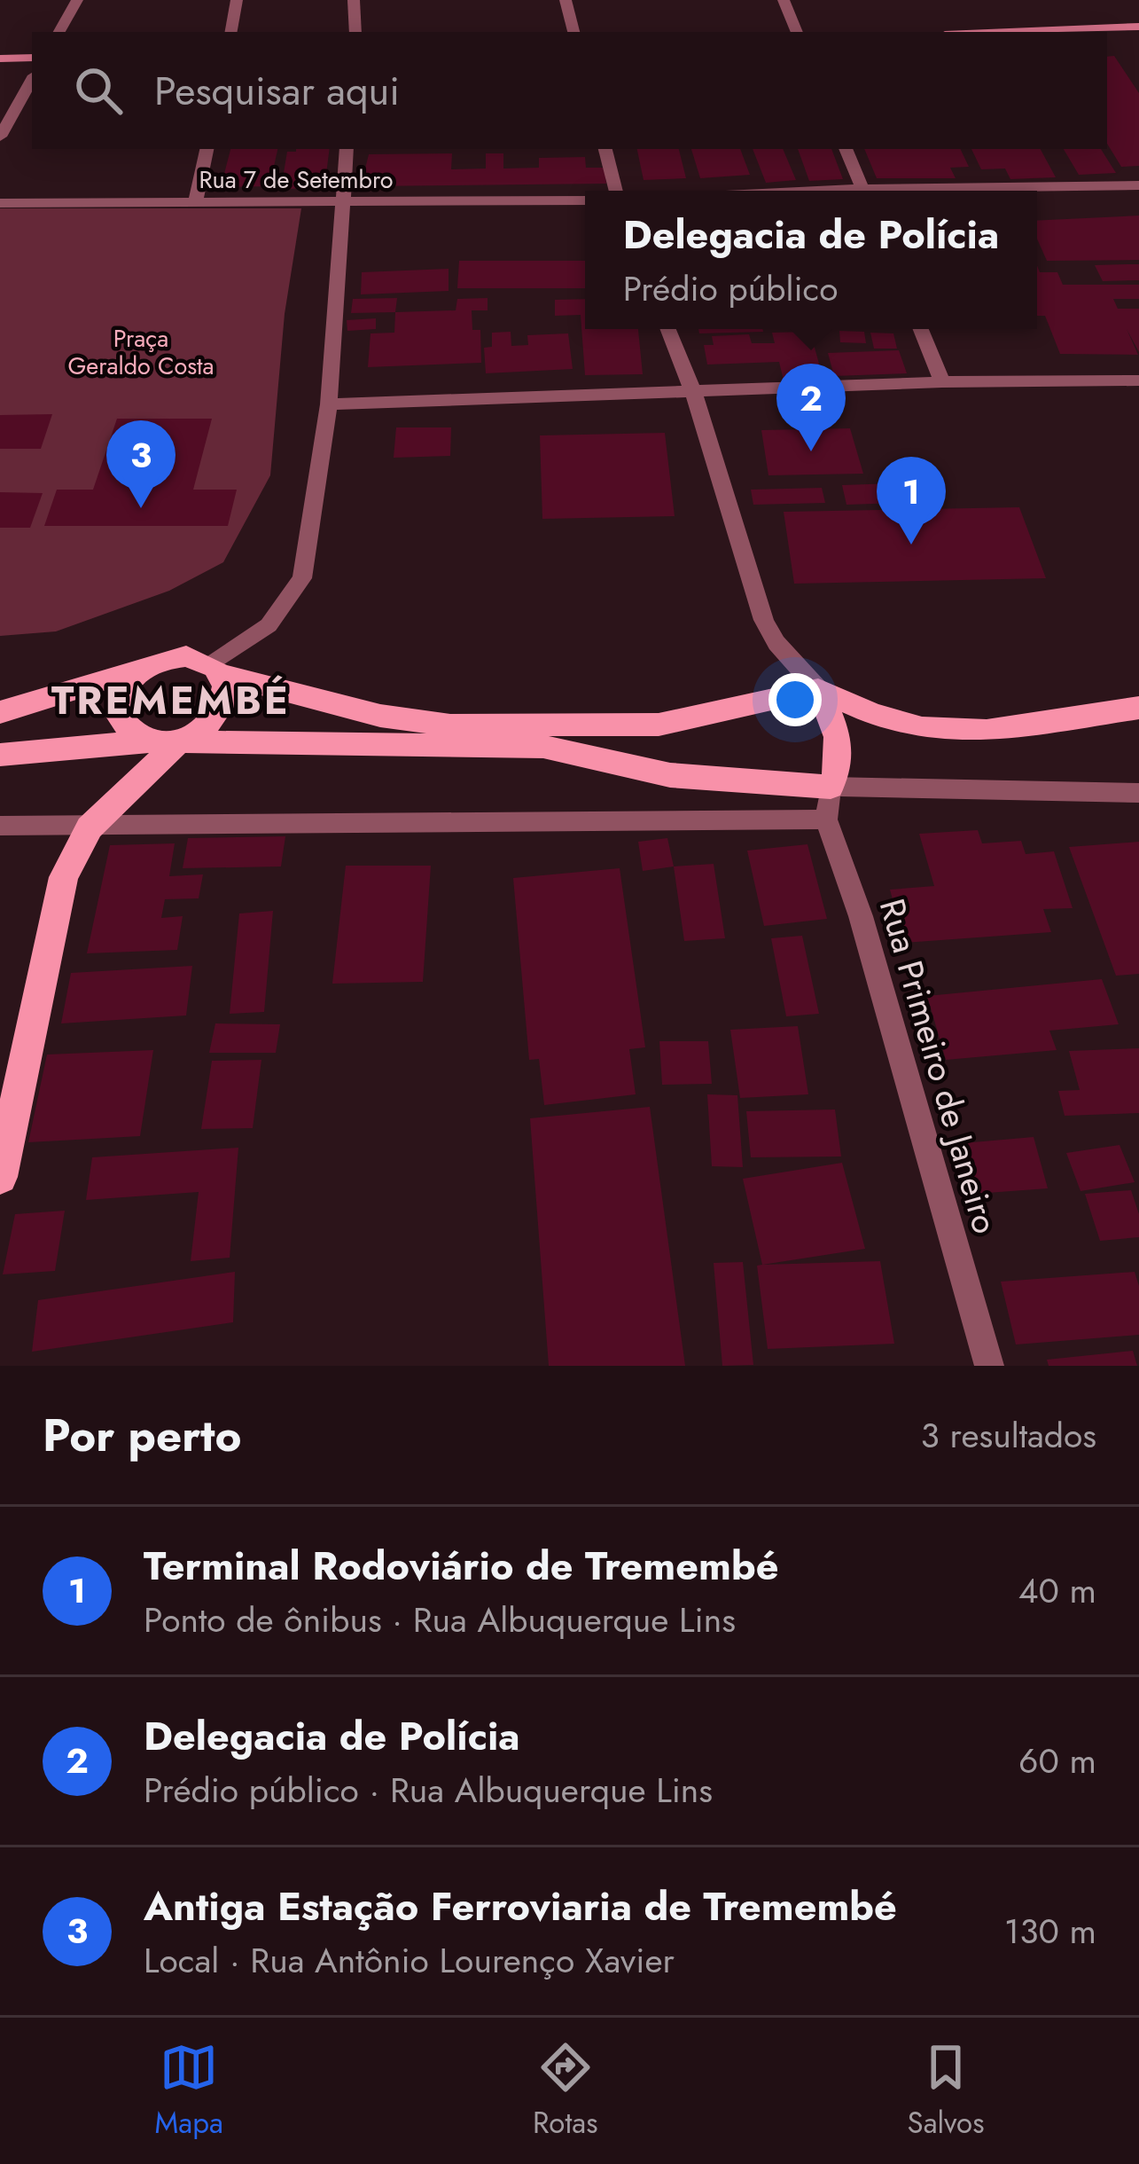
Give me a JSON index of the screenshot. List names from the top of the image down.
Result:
{
  "streets": {
    "street": ["Rua 7 de Setembro", "Rua Primeiro de Janeiro"]
  },
  "districts": ["TREMEMBÉ"],
  "parks": ["Praça Geraldo Costa"],
  "page": {
    "search": "Pesquisar aqui",
    "popup": ["Delegacia de Polícia", "Prédio público"],
    "pins": ["2", "3", "1"],
    "heading": ["Por perto", "3 resultados"],
    "list": [
      {
        "mark": "1",
        "name": "Terminal Rodoviário de Tremembé",
        "note": "Ponto de ônibus · Rua Albuquerque Lins",
        "value": "40 m"
      },
      {
        "mark": "2",
        "name": "Delegacia de Polícia",
        "note": "Prédio público · Rua Albuquerque Lins",
        "value": "60 m"
      },
      {
        "mark": "3",
        "name": "Antiga Estação Ferroviaria de Tremembé",
        "note": "Local · Rua Antônio Lourenço Xavier",
        "value": "130 m"
      }
    ],
    "nav": ["Mapa", "Rotas", "Salvos"]
  }
}
